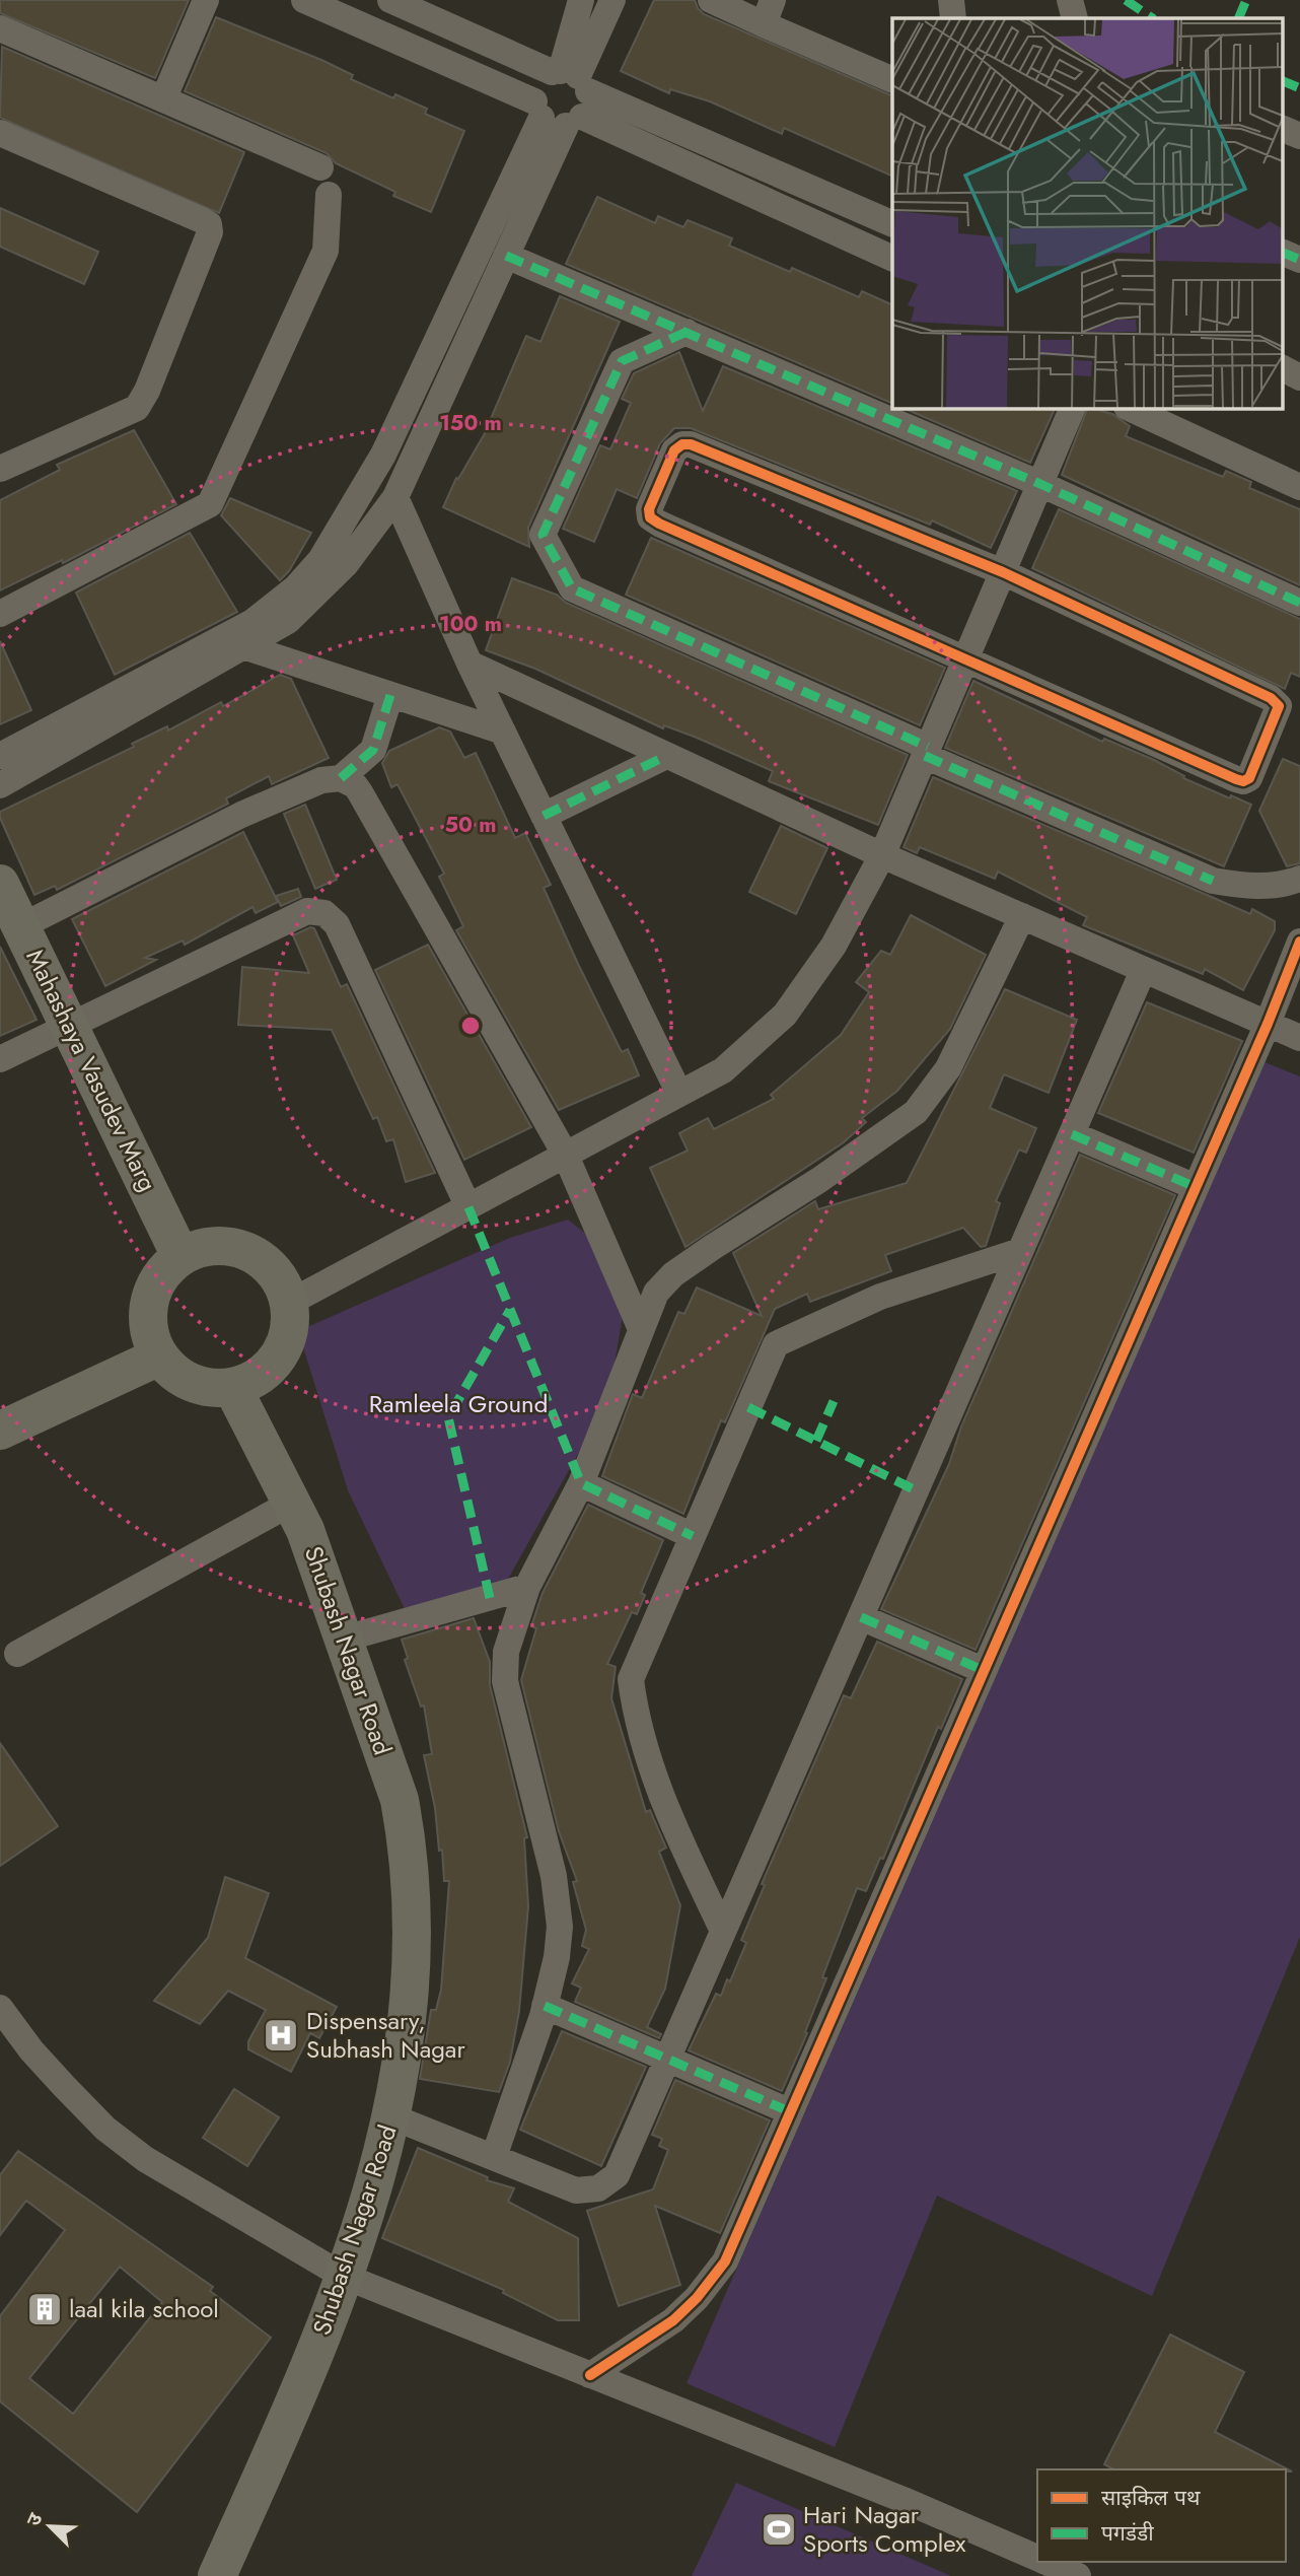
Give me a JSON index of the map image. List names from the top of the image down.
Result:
{
  "streets": {
    "street": ["Mahashaya Vasudev Marg", "Shubash Nagar Road"]
  },
  "crossings": [
    ["Mahashaya Vasudev Marg", "Shubash Nagar Road"]
  ],
  "parks": ["Ramleela Ground"],
  "places": {
    "hospital": ["Dispensary, Subhash Nagar"],
    "building": ["laal kila school"],
    "sports": ["Hari Nagar Sports Complex"]
  },
  "legend": ["साइकिल पथ", "पगडंडी"],
  "north": "top left",
  "rings": ["150 m", "100 m", "50 m"]
}
